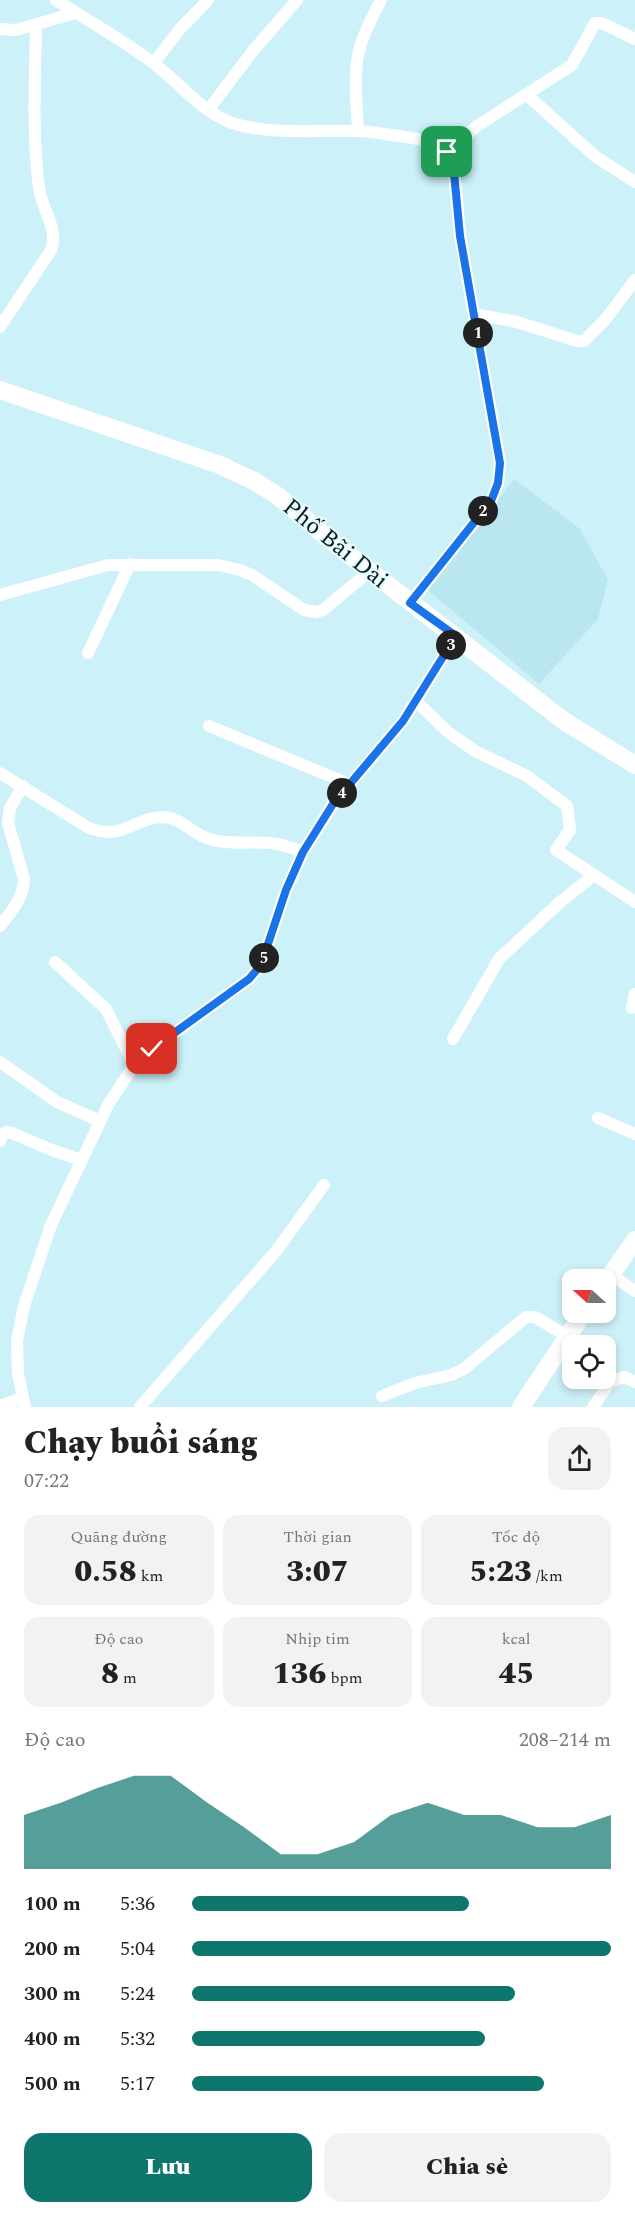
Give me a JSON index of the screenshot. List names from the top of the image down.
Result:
{
  "streets": {
    "street": ["Phố Bãi Dài"]
  },
  "north": "left",
  "page": {
    "pins": [
      "1",
      "2",
      "3",
      "4",
      "5"
    ],
    "heading": ["Chạy buổi sáng", "07:22"],
    "stats": [
      ["Quãng đường", "0.58 km"],
      ["Thời gian", "3:07"],
      ["Tốc độ", "5:23 /km"],
      ["Độ cao", "8 m"],
      ["Nhịp tim", "136 bpm"],
      ["kcal", "45"]
    ],
    "chart": ["Độ cao", "208–214 m"],
    "list": [
      {
        "name": "100 m",
        "note": "5:36"
      },
      {
        "name": "200 m",
        "note": "5:04"
      },
      {
        "name": "300 m",
        "note": "5:24"
      },
      {
        "name": "400 m",
        "note": "5:32"
      },
      {
        "name": "500 m",
        "note": "5:17"
      }
    ],
    "buttons": ["Lưu", "Chia sẻ"]
  }
}
